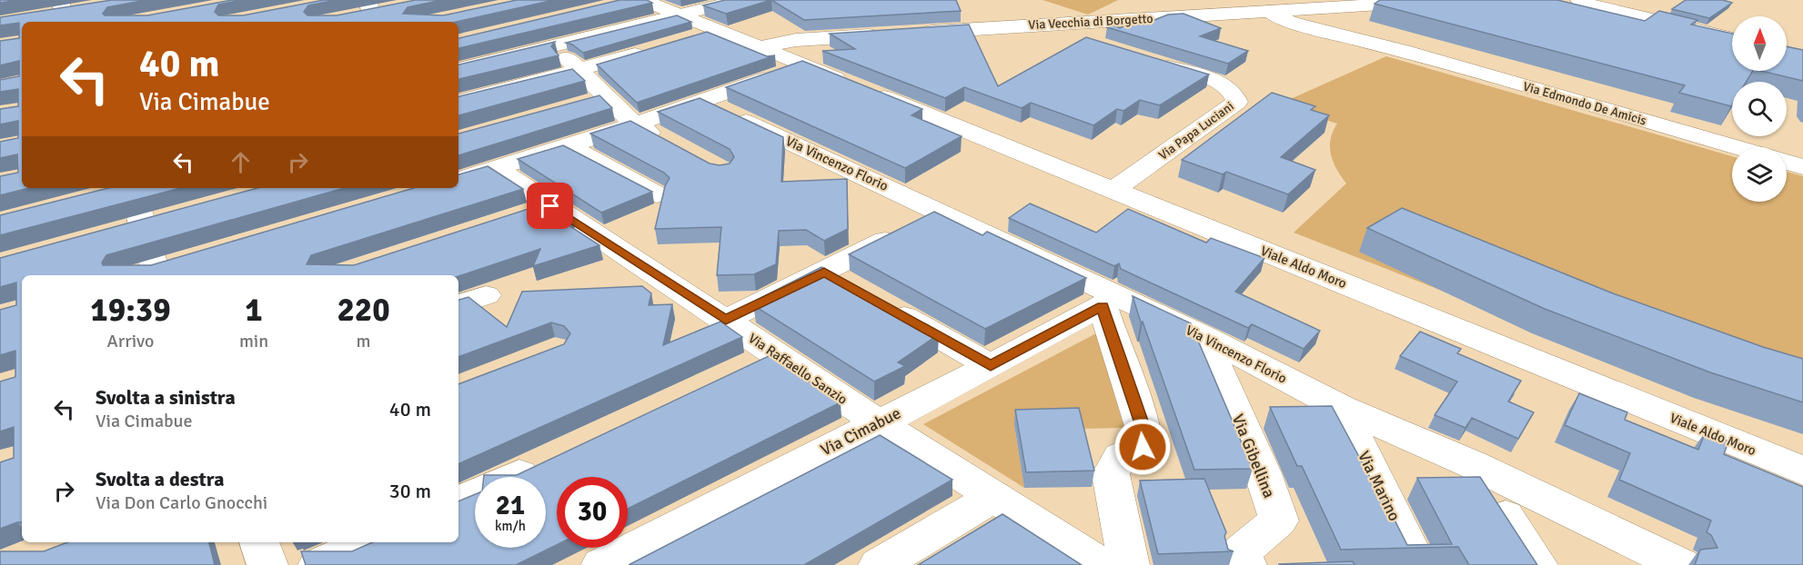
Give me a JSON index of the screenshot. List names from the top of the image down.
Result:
{
  "streets": {
    "street": [
      "Via Vecchia di Borgetto",
      "Via Edmondo De Amicis",
      "Via Papa Luciani",
      "Via Vincenzo Florio",
      "Viale Aldo Moro",
      "Via Raffaello Sanzio",
      "Via Cimabue",
      "Via Gibellina",
      "Via Marino"
    ]
  },
  "crossings": [
    ["Via Papa Luciani", "Viale Aldo Moro"],
    ["Via Vincenzo Florio", "Via Cimabue"],
    ["Via Vincenzo Florio", "Via Gibellina"],
    ["Via Vincenzo Florio", "Via Marino"],
    ["Via Raffaello Sanzio", "Via Cimabue"]
  ],
  "north": "top",
  "page": {
    "turn": ["40 m", "Via Cimabue"],
    "eta": [
      "19:39",
      "Arrivo",
      "1",
      "min",
      "220",
      "m"
    ],
    "list": [
      {
        "name": "Svolta a sinistra",
        "note": "Via Cimabue",
        "value": "40 m"
      },
      {
        "name": "Svolta a destra",
        "note": "Via Don Carlo Gnocchi",
        "value": "30 m"
      }
    ],
    "speed": "21 km/h",
    "limit": "30"
  }
}
